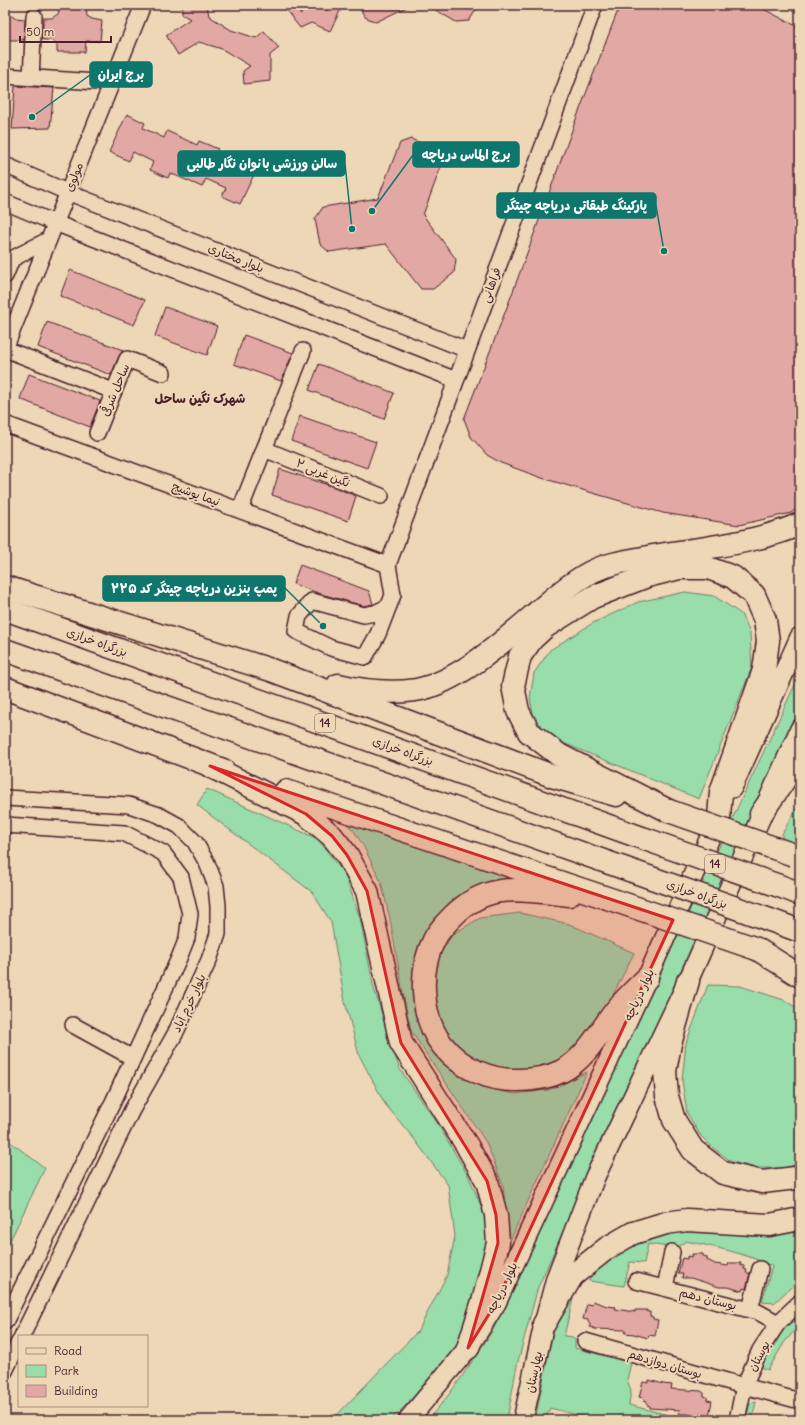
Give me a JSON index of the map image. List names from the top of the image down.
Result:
{
  "streets": {
    "highway": ["بزرگراه خرازی", "14"],
    "main road": ["بلوار دریاچه", "بهارستان"],
    "street": [
      "مولوی",
      "بلوار مختاری",
      "فراهانی",
      "ساحل شرقی",
      "نگین غربی ۲",
      "نیما یوشیج",
      "بلوار خرم آباد",
      "بوستان دهم",
      "بوستان",
      "بوستان دوازدهم"
    ]
  },
  "crossings": [
    ["مولوی", "بلوار مختاری"],
    ["بلوار مختاری", "فراهانی"],
    ["فراهانی", "نیما یوشیج"],
    ["بوستان دهم", "بوستان"],
    ["بوستان", "بوستان دوازدهم"]
  ],
  "districts": ["شهرک نگین ساحل"],
  "places": [
    "برج ایران",
    "برج الماس دریاچه",
    "سالن ورزشی بانوان نگار طالبی",
    "پارکینگ طبقاتی دریاچه چیتگر",
    "پمپ بنزین دریاچه چیتگر کد ۲۲۵"
  ],
  "legend": ["Road", "Park", "Building"],
  "scale_bar": "50 m"
}
